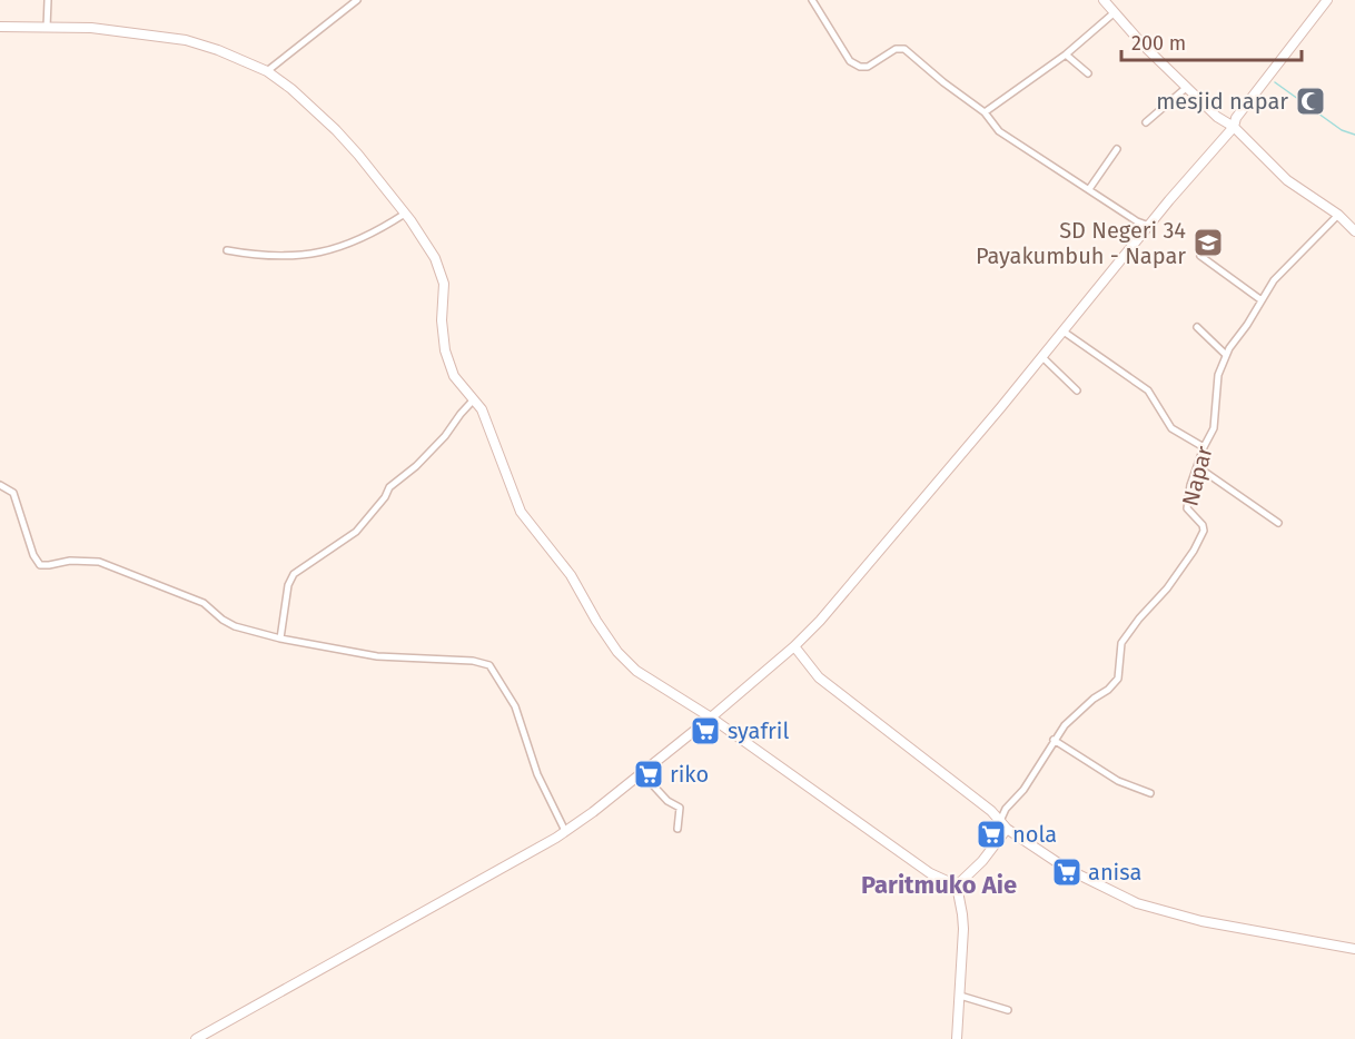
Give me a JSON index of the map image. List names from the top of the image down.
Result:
{
  "streets": {
    "street": ["Napar"]
  },
  "districts": ["Paritmuko Aie"],
  "places": {
    "mosque": ["mesjid napar"],
    "school or university": ["SD Negeri 34 Payakumbuh - Napar"],
    "supermarket": [
      "syafril",
      "riko",
      "nola",
      "anisa"
    ]
  },
  "scale_bar": "200 m"
}
